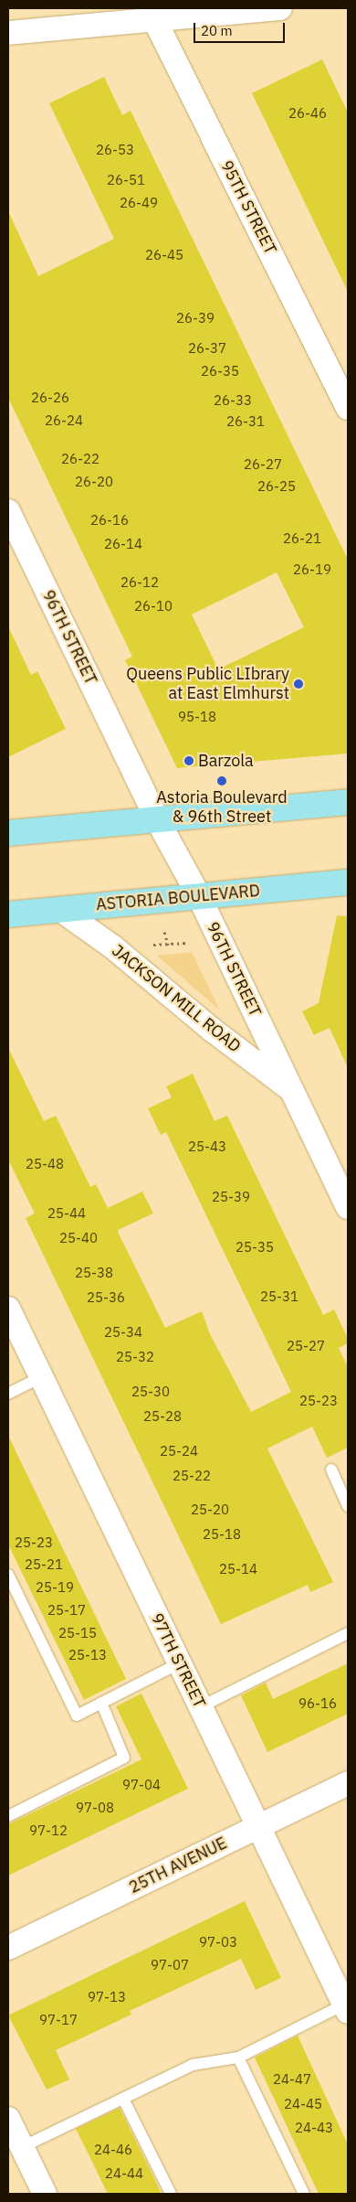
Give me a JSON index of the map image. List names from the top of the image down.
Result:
{
  "streets": {
    "main road": ["ASTORIA BOULEVARD"],
    "street": [
      "95TH STREET",
      "96TH STREET",
      "JACKSON MILL ROAD",
      "97TH STREET",
      "25TH AVENUE"
    ]
  },
  "crossings": [
    ["96TH STREET", "ASTORIA BOULEVARD"],
    ["96TH STREET", "JACKSON MILL ROAD"],
    ["ASTORIA BOULEVARD", "JACKSON MILL ROAD"],
    ["97TH STREET", "25TH AVENUE"]
  ],
  "places": ["Queens Public LIbrary at East Elmhurst", "Barzola", "Astoria Boulevard & 96th Street"],
  "house_numbers": [
    "26-46",
    "26-53",
    "26-51",
    "26-49",
    "26-45",
    "26-39",
    "26-37",
    "26-35",
    "26-26",
    "26-33",
    "26-24",
    "26-31",
    "26-22",
    "26-27",
    "26-20",
    "26-25",
    "26-16",
    "26-21",
    "26-14",
    "26-19",
    "26-12",
    "26-10",
    "95-18",
    "25-43",
    "25-48",
    "25-39",
    "25-44",
    "25-40",
    "25-35",
    "25-38",
    "25-31",
    "25-36",
    "25-34",
    "25-27",
    "25-32",
    "25-30",
    "25-23",
    "25-28",
    "25-24",
    "25-22",
    "25-20",
    "25-18",
    "25-23",
    "25-21",
    "25-14",
    "25-19",
    "25-17",
    "25-15",
    "25-13",
    "96-16",
    "97-04",
    "97-08",
    "97-12",
    "97-03",
    "97-07",
    "97-13",
    "97-17",
    "24-47",
    "24-45",
    "24-43",
    "24-46",
    "24-44"
  ],
  "scale_bar": "20 m"
}
